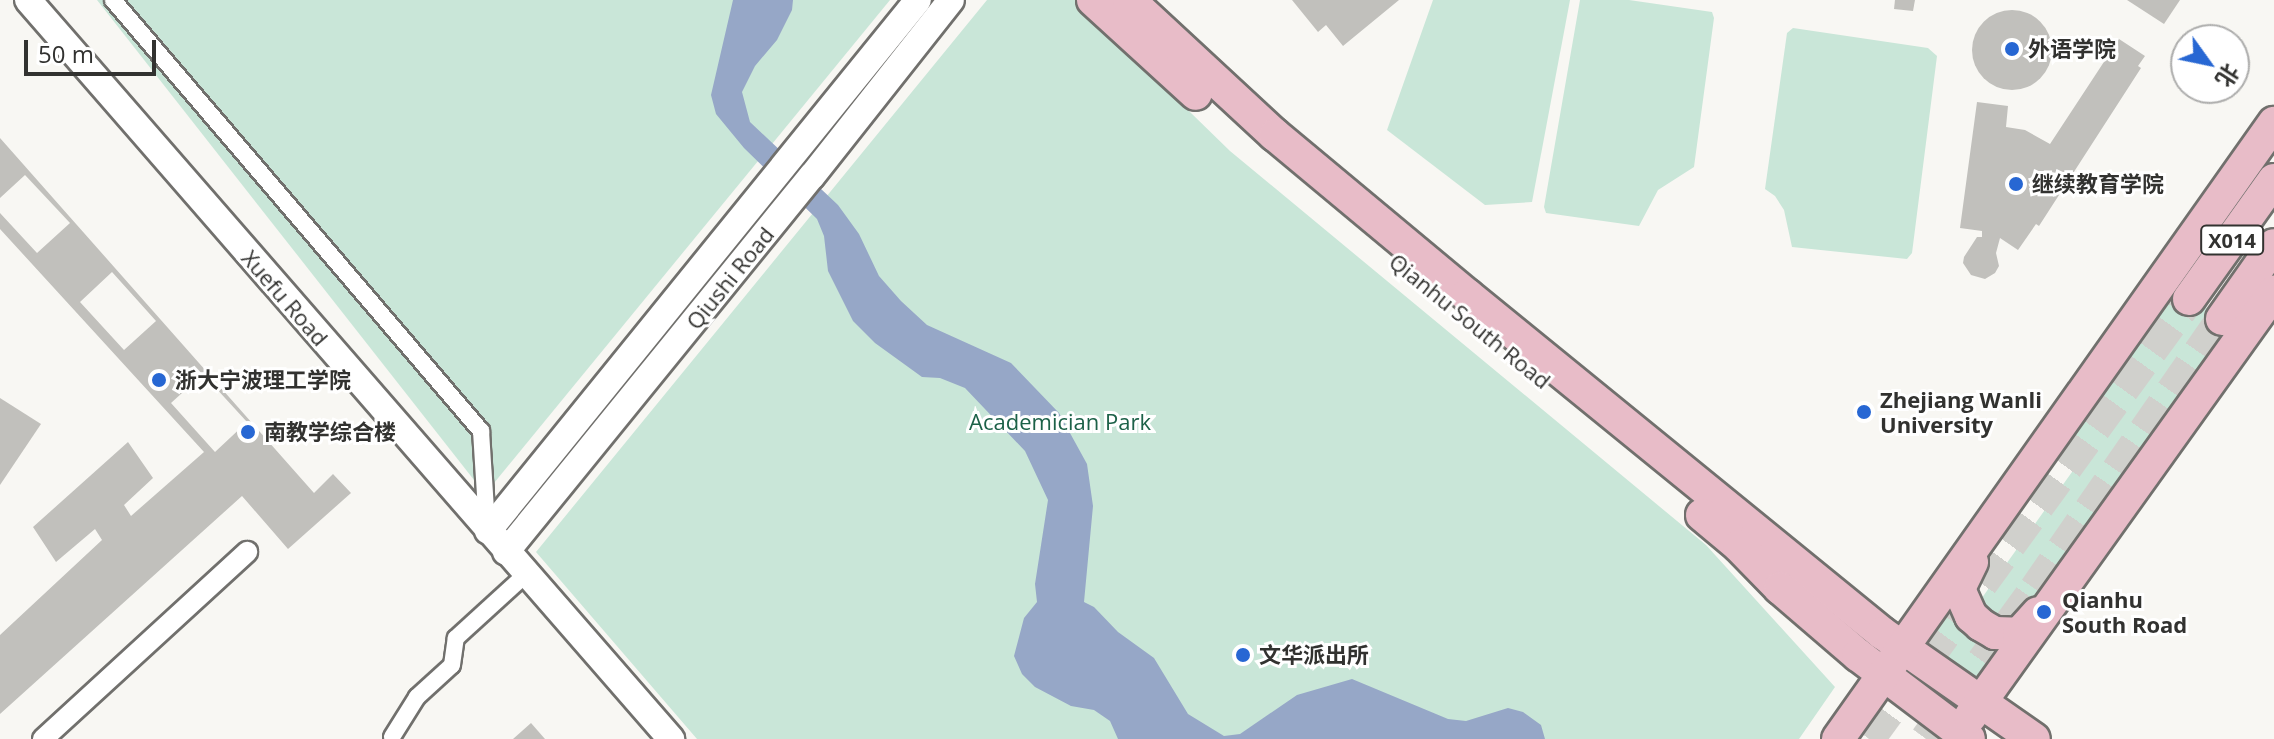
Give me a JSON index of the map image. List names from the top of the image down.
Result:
{
  "streets": {
    "main road": ["X014", "Qianhu South Road"],
    "street": ["Qiushi Road", "Xuefu Road"]
  },
  "crossings": [
    ["Qiushi Road", "Xuefu Road"]
  ],
  "parks": ["Academician Park"],
  "places": [
    "外语学院",
    "继续教育学院",
    "浙大宁波理工学院",
    "Zhejiang Wanli University",
    "南教学综合楼",
    "Qianhu South Road",
    "文华派出所"
  ],
  "scale_bar": "50 m",
  "north": "bottom right"
}
